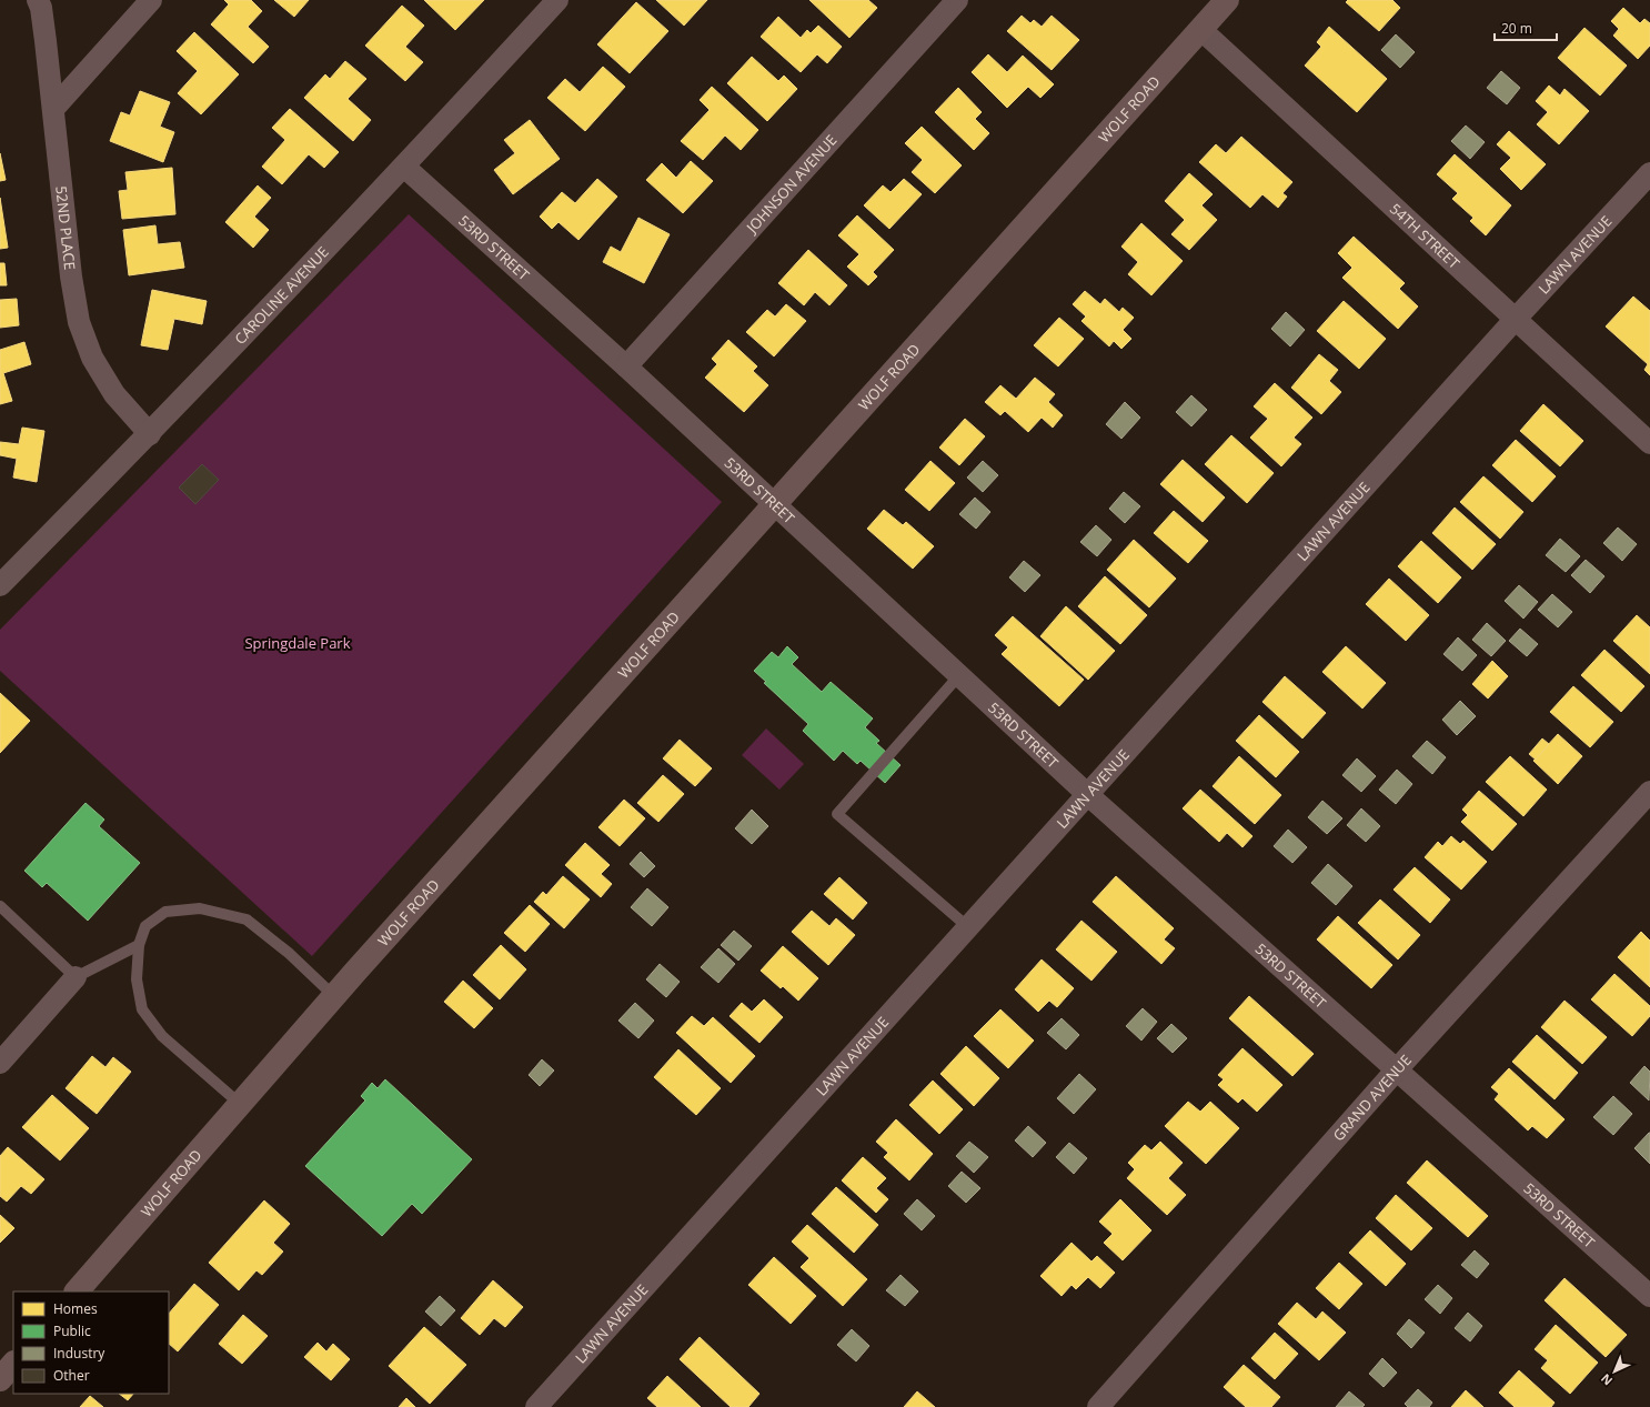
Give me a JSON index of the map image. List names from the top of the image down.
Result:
{
  "streets": {
    "main road": ["WOLF ROAD"],
    "street": [
      "JOHNSON AVENUE",
      "52ND PLACE",
      "54TH STREET",
      "53RD STREET",
      "LAWN AVENUE",
      "CAROLINE AVENUE",
      "GRAND AVENUE"
    ]
  },
  "crossings": [
    ["WOLF ROAD", "54TH STREET"],
    ["WOLF ROAD", "53RD STREET"],
    ["JOHNSON AVENUE", "53RD STREET"],
    ["52ND PLACE", "CAROLINE AVENUE"],
    ["54TH STREET", "LAWN AVENUE"],
    ["53RD STREET", "LAWN AVENUE"],
    ["53RD STREET", "CAROLINE AVENUE"],
    ["53RD STREET", "GRAND AVENUE"]
  ],
  "parks": ["Springdale Park"],
  "legend": [
    "Homes",
    "Public",
    "Industry",
    "Other"
  ],
  "scale_bar": "20 m",
  "north": "bottom left"
}
